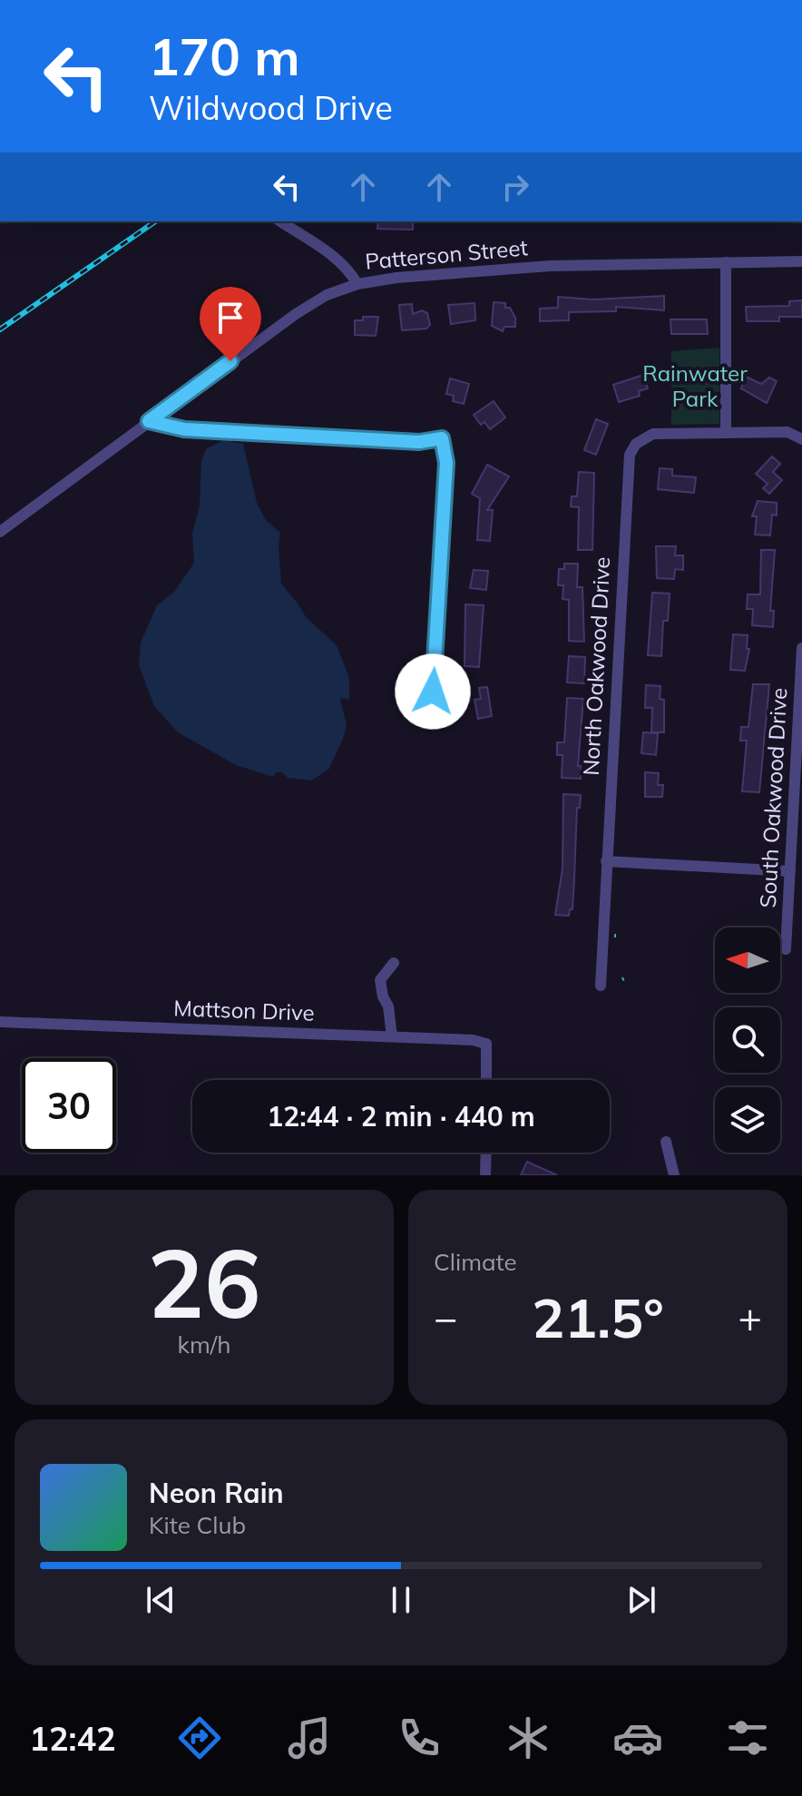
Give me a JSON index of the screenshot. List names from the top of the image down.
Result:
{
  "streets": {
    "street": [
      "Patterson Street",
      "North Oakwood Drive",
      "South Oakwood Drive",
      "Mattson Drive"
    ]
  },
  "parks": ["Rainwater Park"],
  "north": "left",
  "page": {
    "turn": ["170 m", "Wildwood Drive"],
    "limit": "30",
    "trip": "12:44 · 2 min · 440 m",
    "tile": [
      ["26", "km/h"],
      "Climate"
    ],
    "heat": ["−", "21.5°", "+"],
    "song": ["Neon Rain", "Kite Club"],
    "tabs": "12:42"
  }
}
